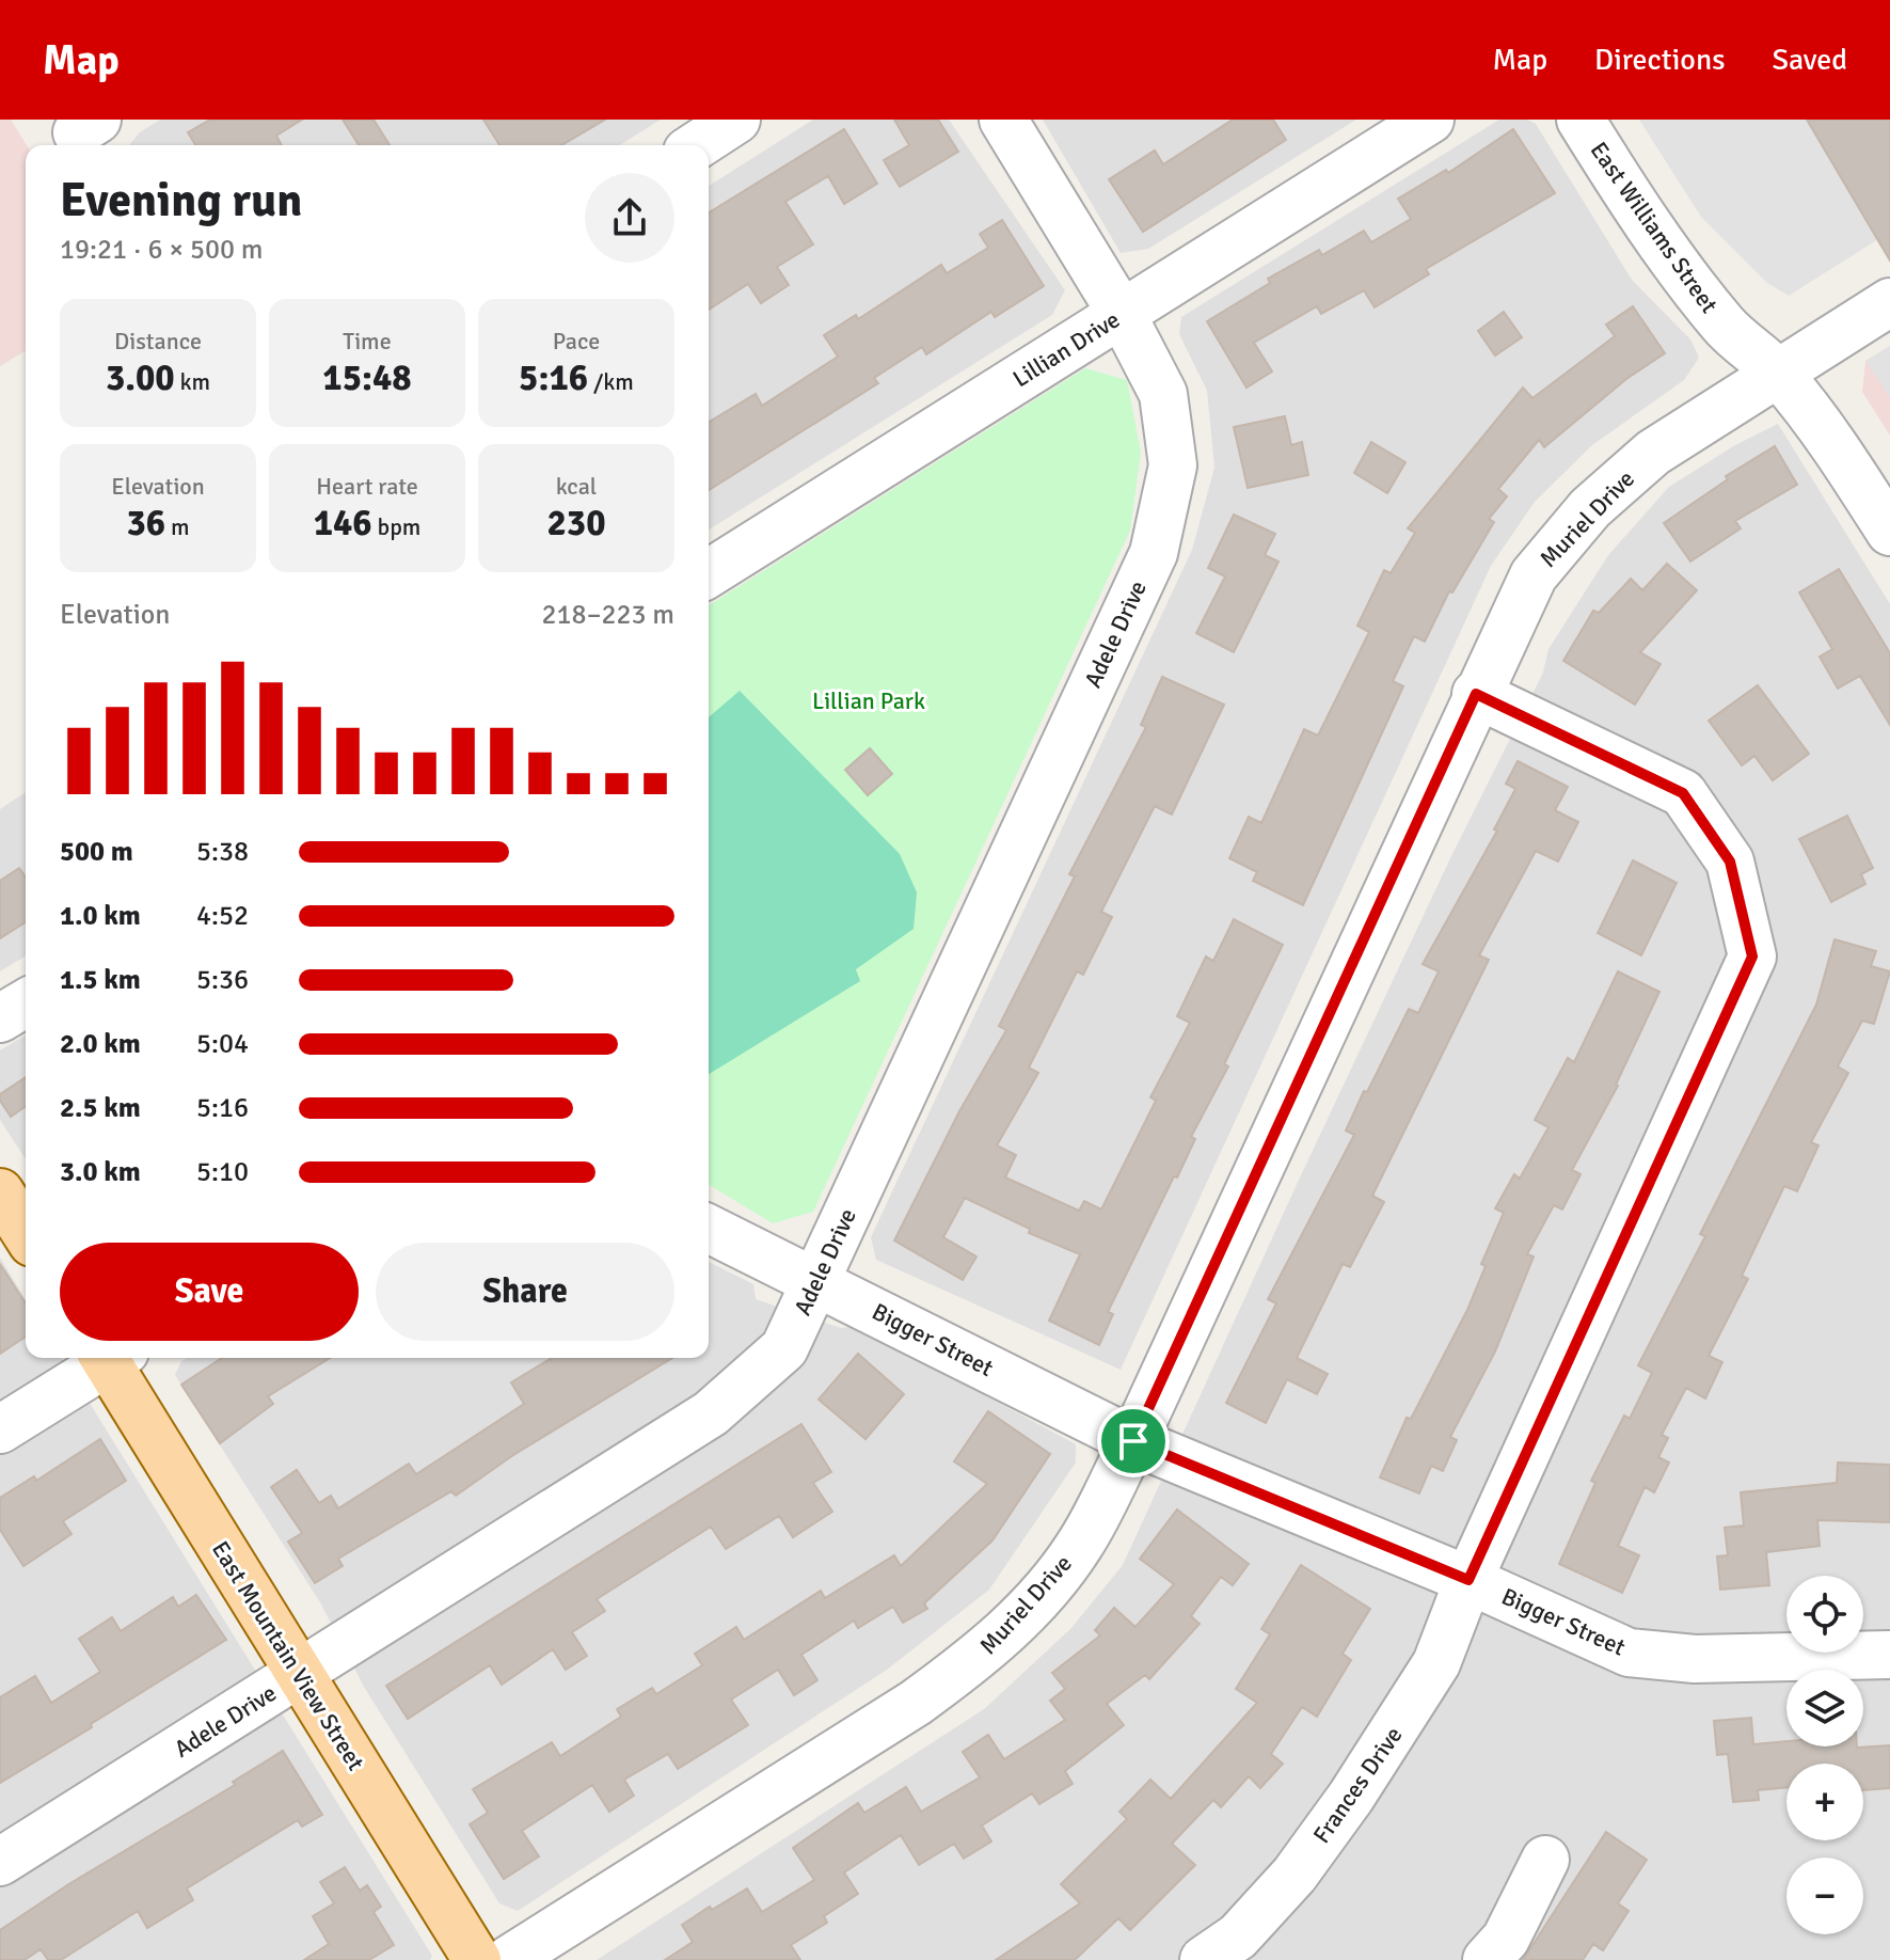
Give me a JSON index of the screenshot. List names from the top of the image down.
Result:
{
  "streets": {
    "main road": ["East Mountain View Street"],
    "street": [
      "East Williams Street",
      "Lillian Drive",
      "Muriel Drive",
      "Adele Drive",
      "Bigger Street",
      "Frances Drive"
    ]
  },
  "crossings": [
    ["East Williams Street", "Muriel Drive"],
    ["Lillian Drive", "Adele Drive"],
    ["Muriel Drive", "Bigger Street"],
    ["Muriel Drive", "Frances Drive"],
    ["Adele Drive", "Bigger Street"],
    ["Adele Drive", "East Mountain View Street"],
    ["Bigger Street", "Frances Drive"]
  ],
  "parks": ["Lillian Park"],
  "page": {
    "header": "Map",
    "nav": ["Map", "Directions", "Saved"],
    "heading": ["Evening run", "19:21 · 6 × 500 m"],
    "stats": [
      ["Distance", "3.00 km"],
      ["Time", "15:48"],
      ["Pace", "5:16 /km"],
      ["Elevation", "36 m"],
      ["Heart rate", "146 bpm"],
      ["kcal", "230"]
    ],
    "chart": ["Elevation", "218–223 m"],
    "list": [
      {
        "name": "500 m",
        "note": "5:38"
      },
      {
        "name": "1.0 km",
        "note": "4:52"
      },
      {
        "name": "1.5 km",
        "note": "5:36"
      },
      {
        "name": "2.0 km",
        "note": "5:04"
      },
      {
        "name": "2.5 km",
        "note": "5:16"
      },
      {
        "name": "3.0 km",
        "note": "5:10"
      }
    ],
    "buttons": ["Save", "Share"],
    "map_buttons": ["+", "−"]
  }
}
